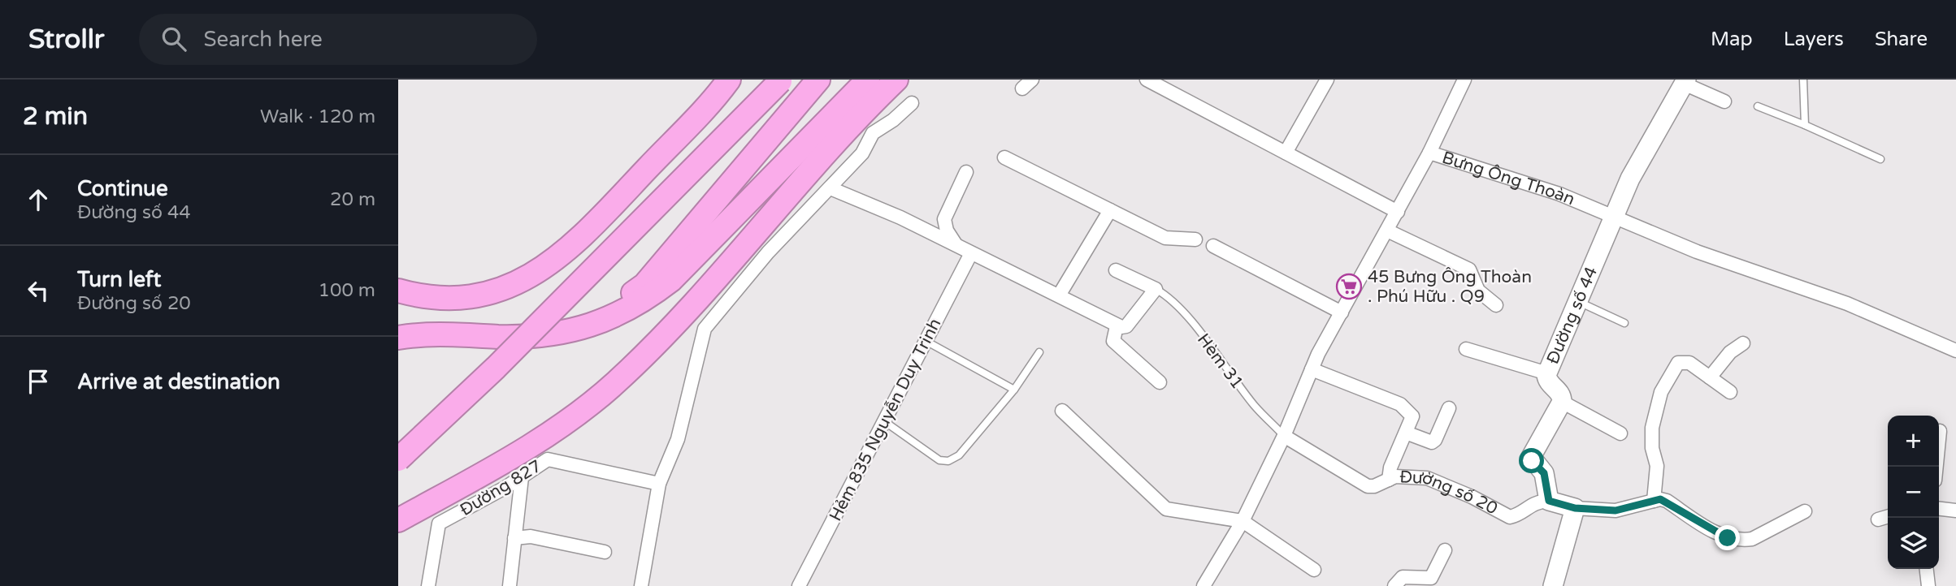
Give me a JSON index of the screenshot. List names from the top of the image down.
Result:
{
  "streets": {
    "street": [
      "Bưng Ông Thoàn",
      "Đường số 44",
      "Hẻm 835 Nguyễn Duy Trinh",
      "Đường 827",
      "Đường số 20"
    ],
    "lane": ["Hèm 31"]
  },
  "crossings": [
    ["Bưng Ông Thoàn", "Đường số 44"],
    ["Bưng Ông Thoàn", "Hèm 31"],
    ["Bưng Ông Thoàn", "Đường số 20"],
    ["Hèm 31", "Đường số 20"]
  ],
  "places": {
    "supermarket": ["45 Bưng Ông Thoàn . Phú Hữu . Q9"]
  },
  "page": {
    "header": "Strollr",
    "search": "Search here",
    "nav": ["Map", "Layers", "Share"],
    "heading": ["2 min", "Walk · 120 m"],
    "list": [
      ["Continue", "Đường số 44", "20 m"],
      ["Turn left", "Đường số 20", "100 m"],
      "Arrive at destination"
    ],
    "map_buttons": ["+", "−"]
  }
}
